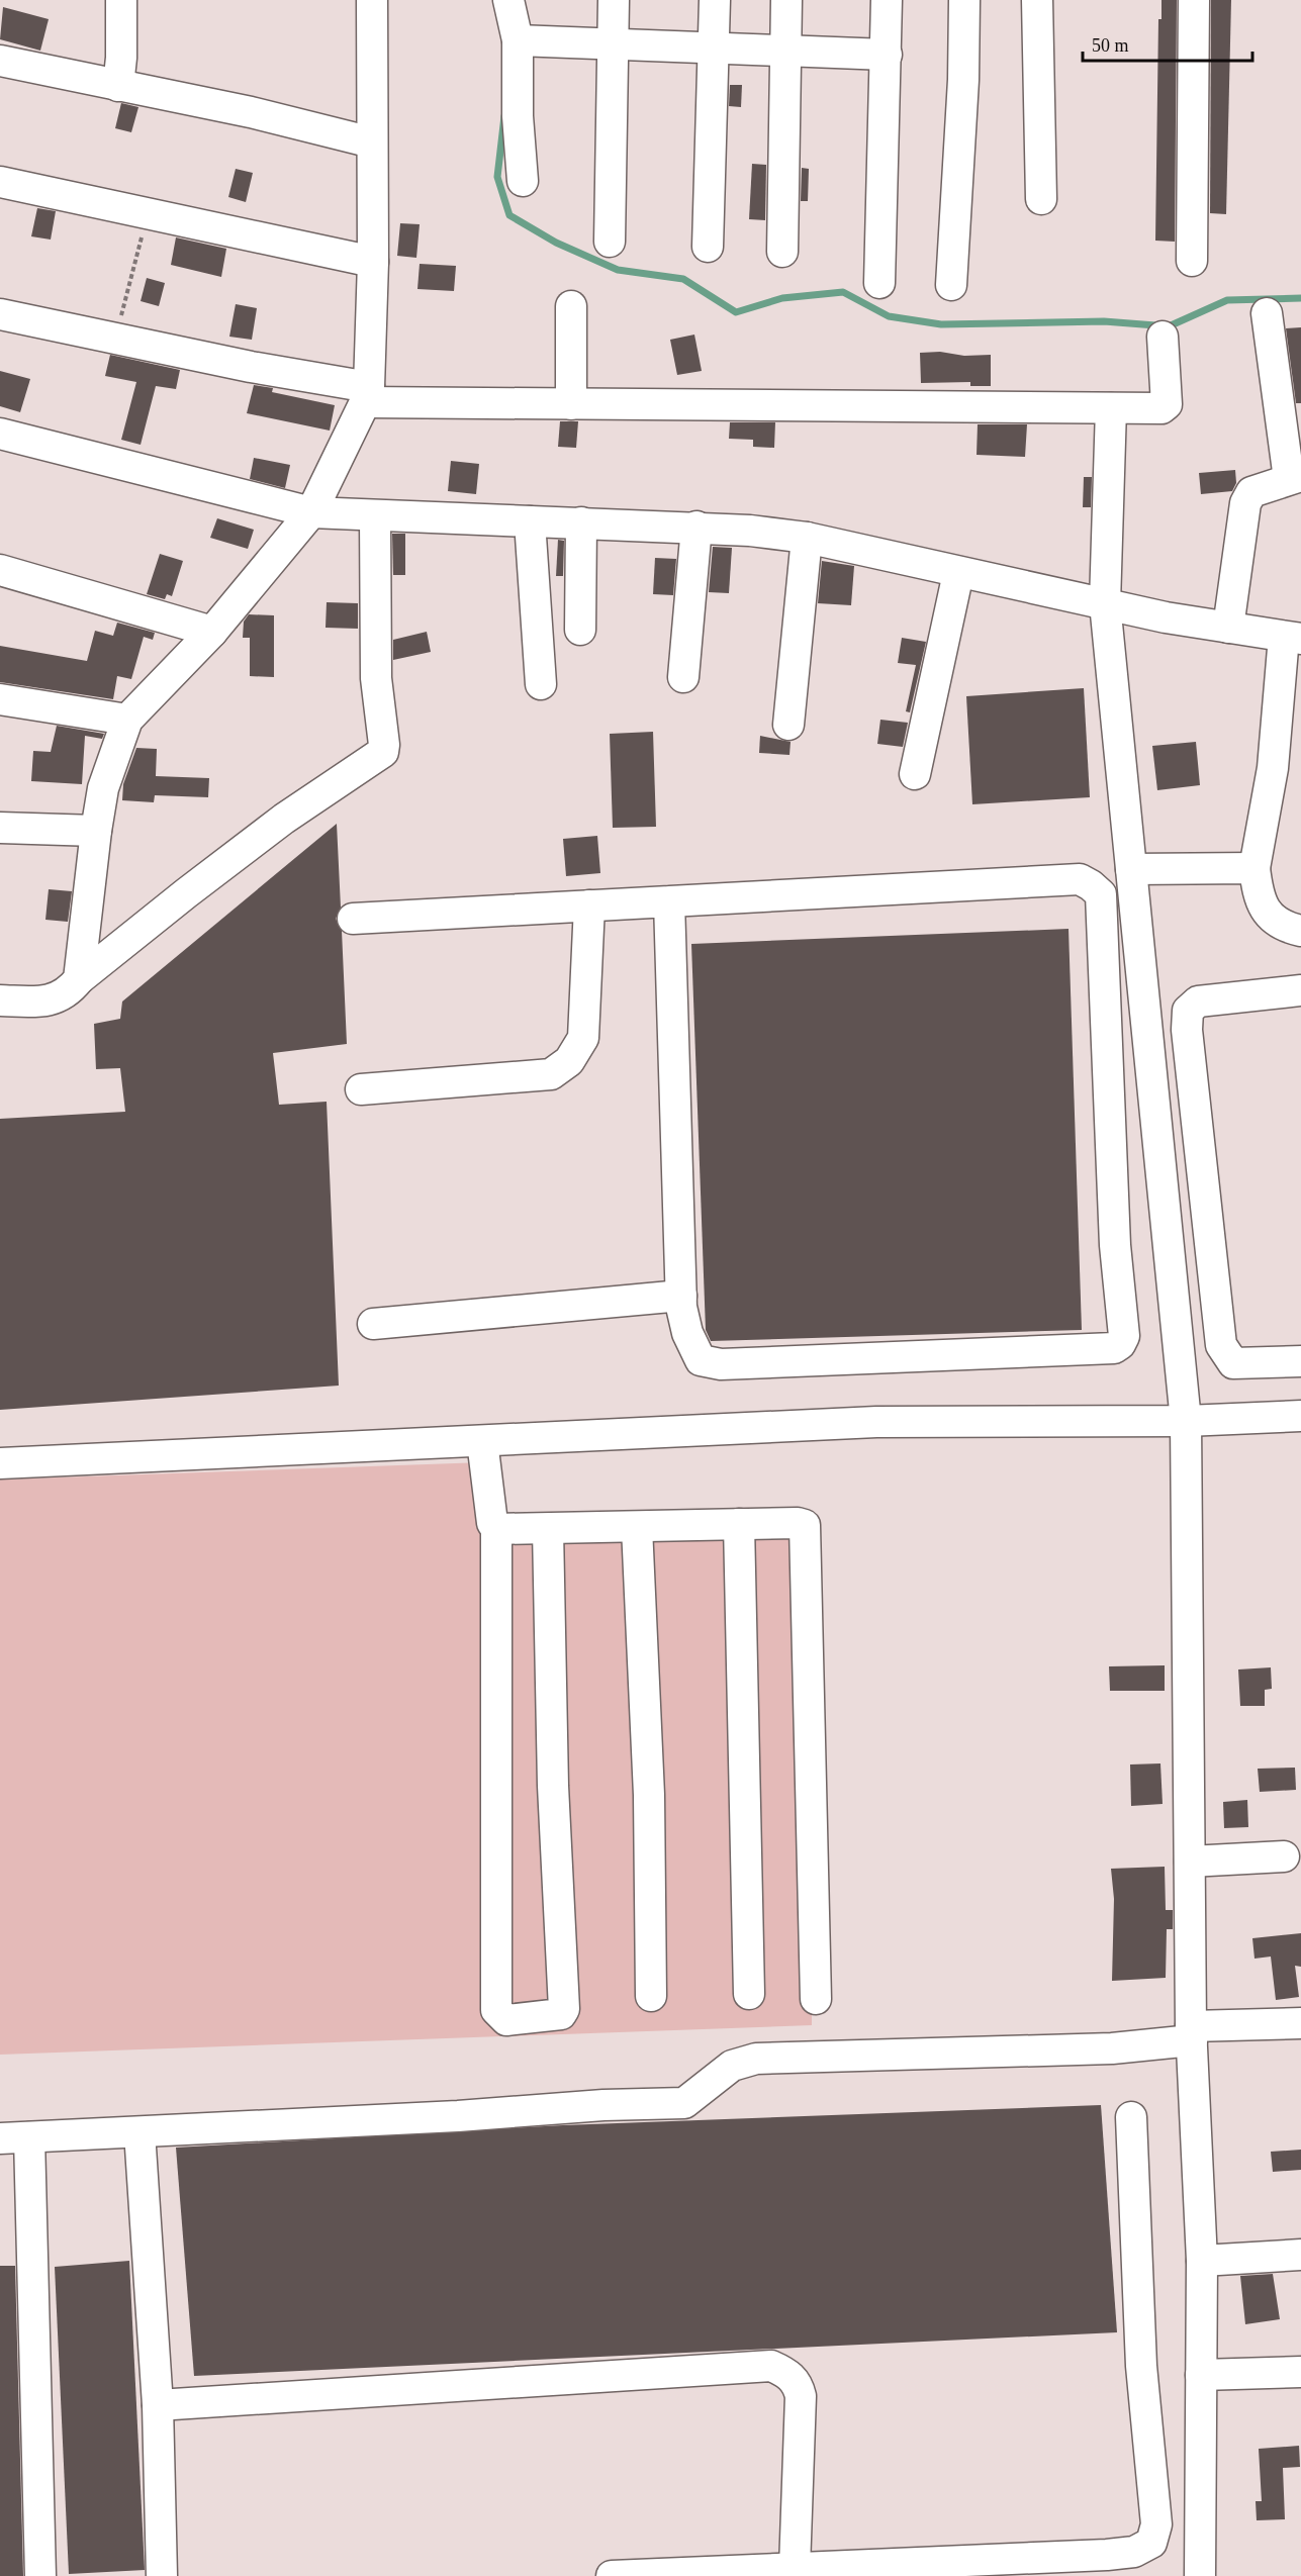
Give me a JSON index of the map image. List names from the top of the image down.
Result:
{
  "scale_bar": "50 m"
}
